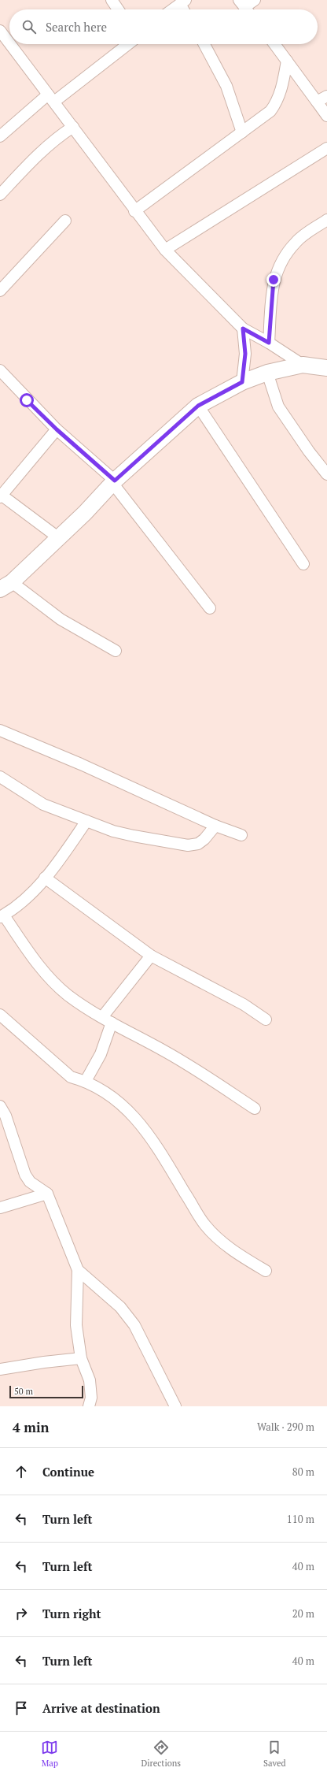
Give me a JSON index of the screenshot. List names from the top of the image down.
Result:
{
  "scale_bar": "50 m",
  "page": {
    "search": "Search here",
    "scale": "50 m",
    "heading": ["4 min", "Walk · 290 m"],
    "list": [
      ["Continue", "80 m"],
      ["Turn left", "110 m"],
      ["Turn left", "40 m"],
      ["Turn right", "20 m"],
      ["Turn left", "40 m"],
      "Arrive at destination"
    ],
    "nav": ["Map", "Directions", "Saved"]
  }
}
